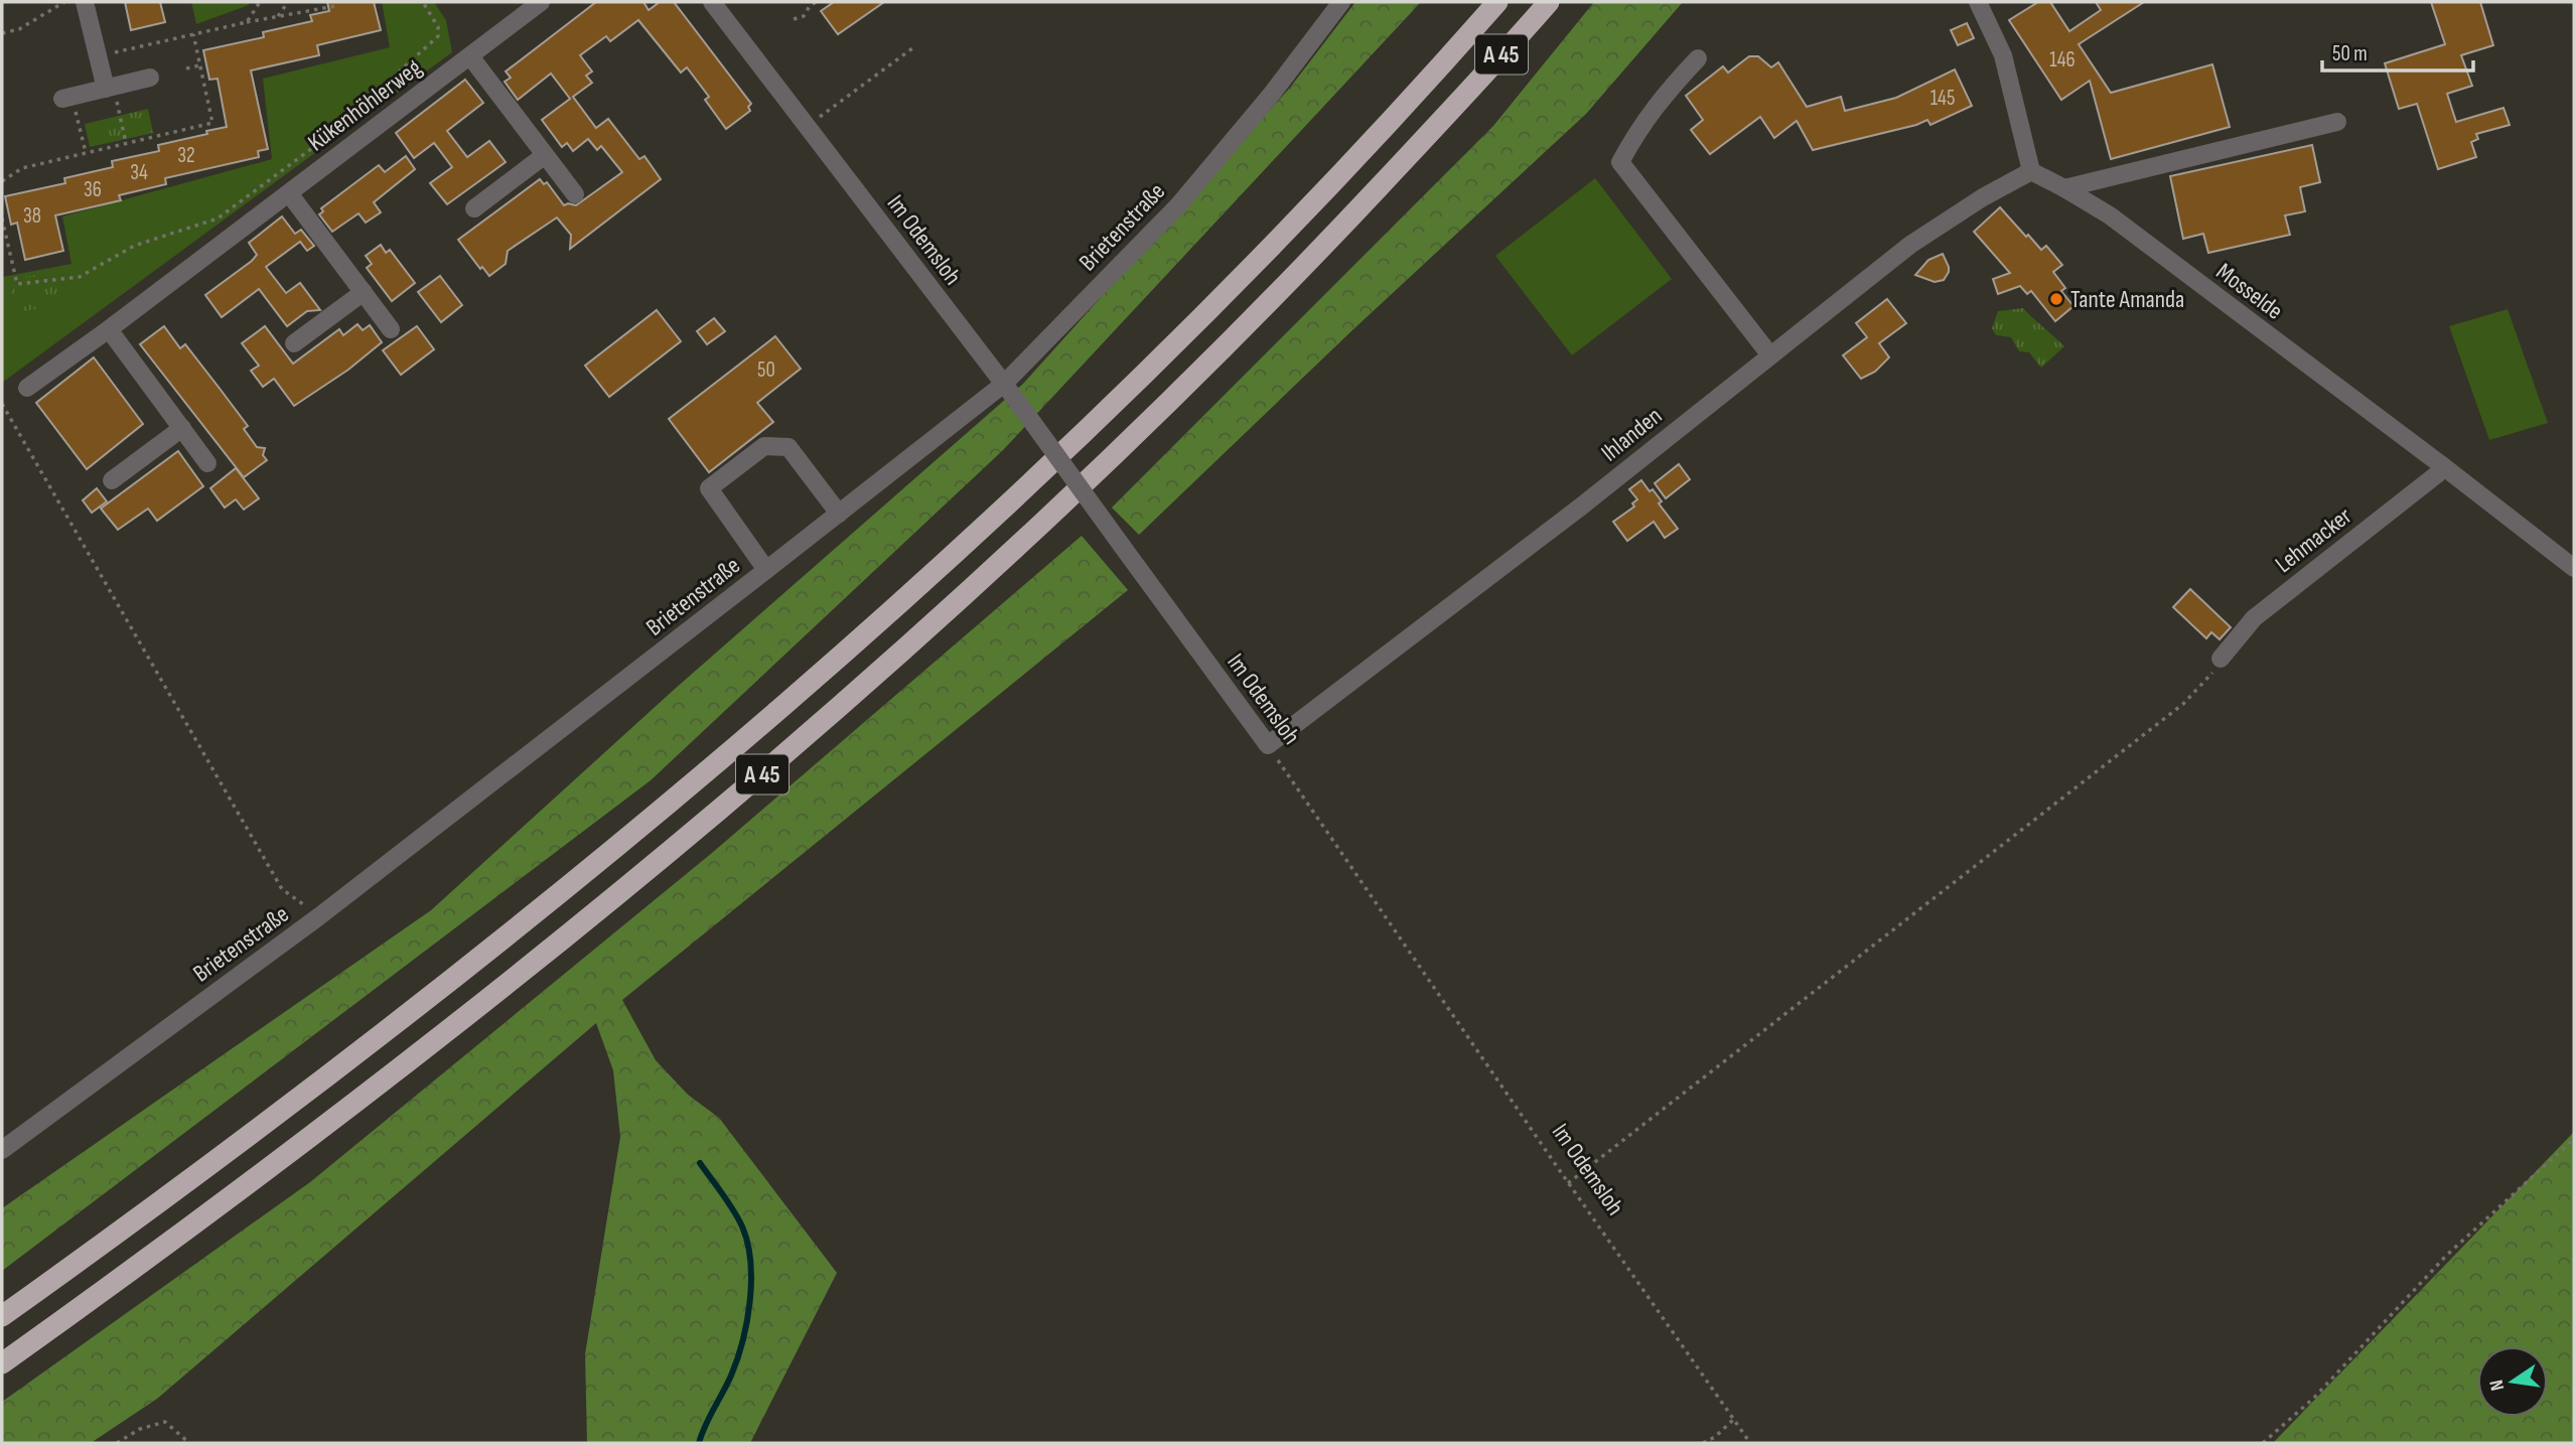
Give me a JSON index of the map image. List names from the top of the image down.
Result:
{
  "streets": {
    "highway": ["A 45"],
    "street": [
      "Kükenhöhlerweg",
      "Brietenstraße",
      "Im Odemsloh",
      "Mosselde",
      "Ihlanden",
      "Lehmacker"
    ]
  },
  "crossings": [
    ["Brietenstraße", "Im Odemsloh"],
    ["Im Odemsloh", "Ihlanden"],
    ["Mosselde", "Ihlanden"],
    ["Mosselde", "Lehmacker"]
  ],
  "places": ["Tante Amanda"],
  "house_numbers": [
    "146",
    "145",
    "32",
    "34",
    "36",
    "38",
    "50"
  ],
  "scale_bar": "50 m",
  "north": "left"
}
